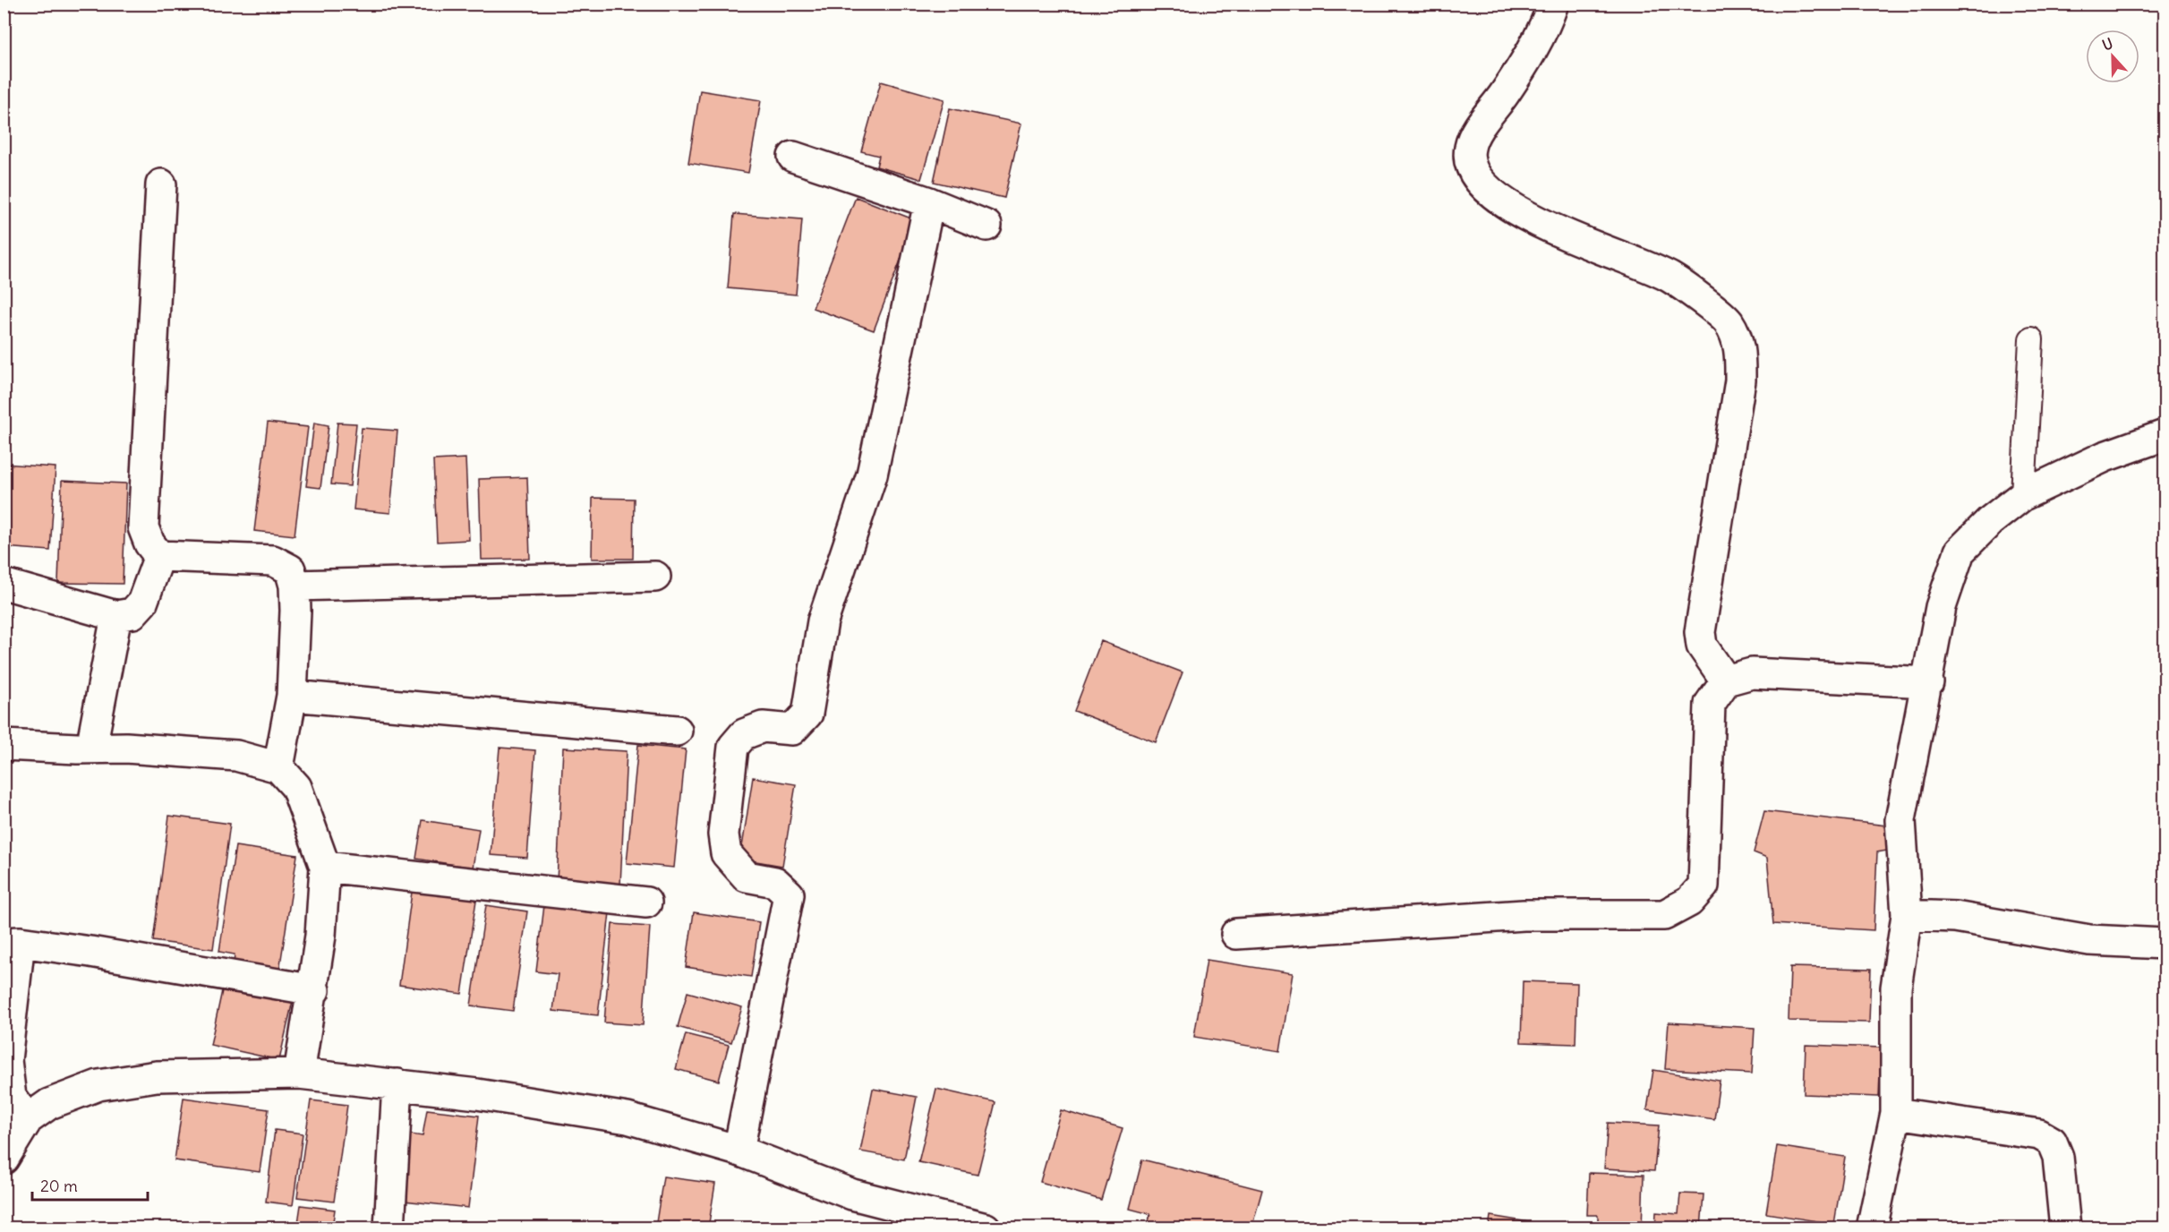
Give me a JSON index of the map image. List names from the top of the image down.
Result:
{
  "scale_bar": "20 m",
  "north": "top"
}
